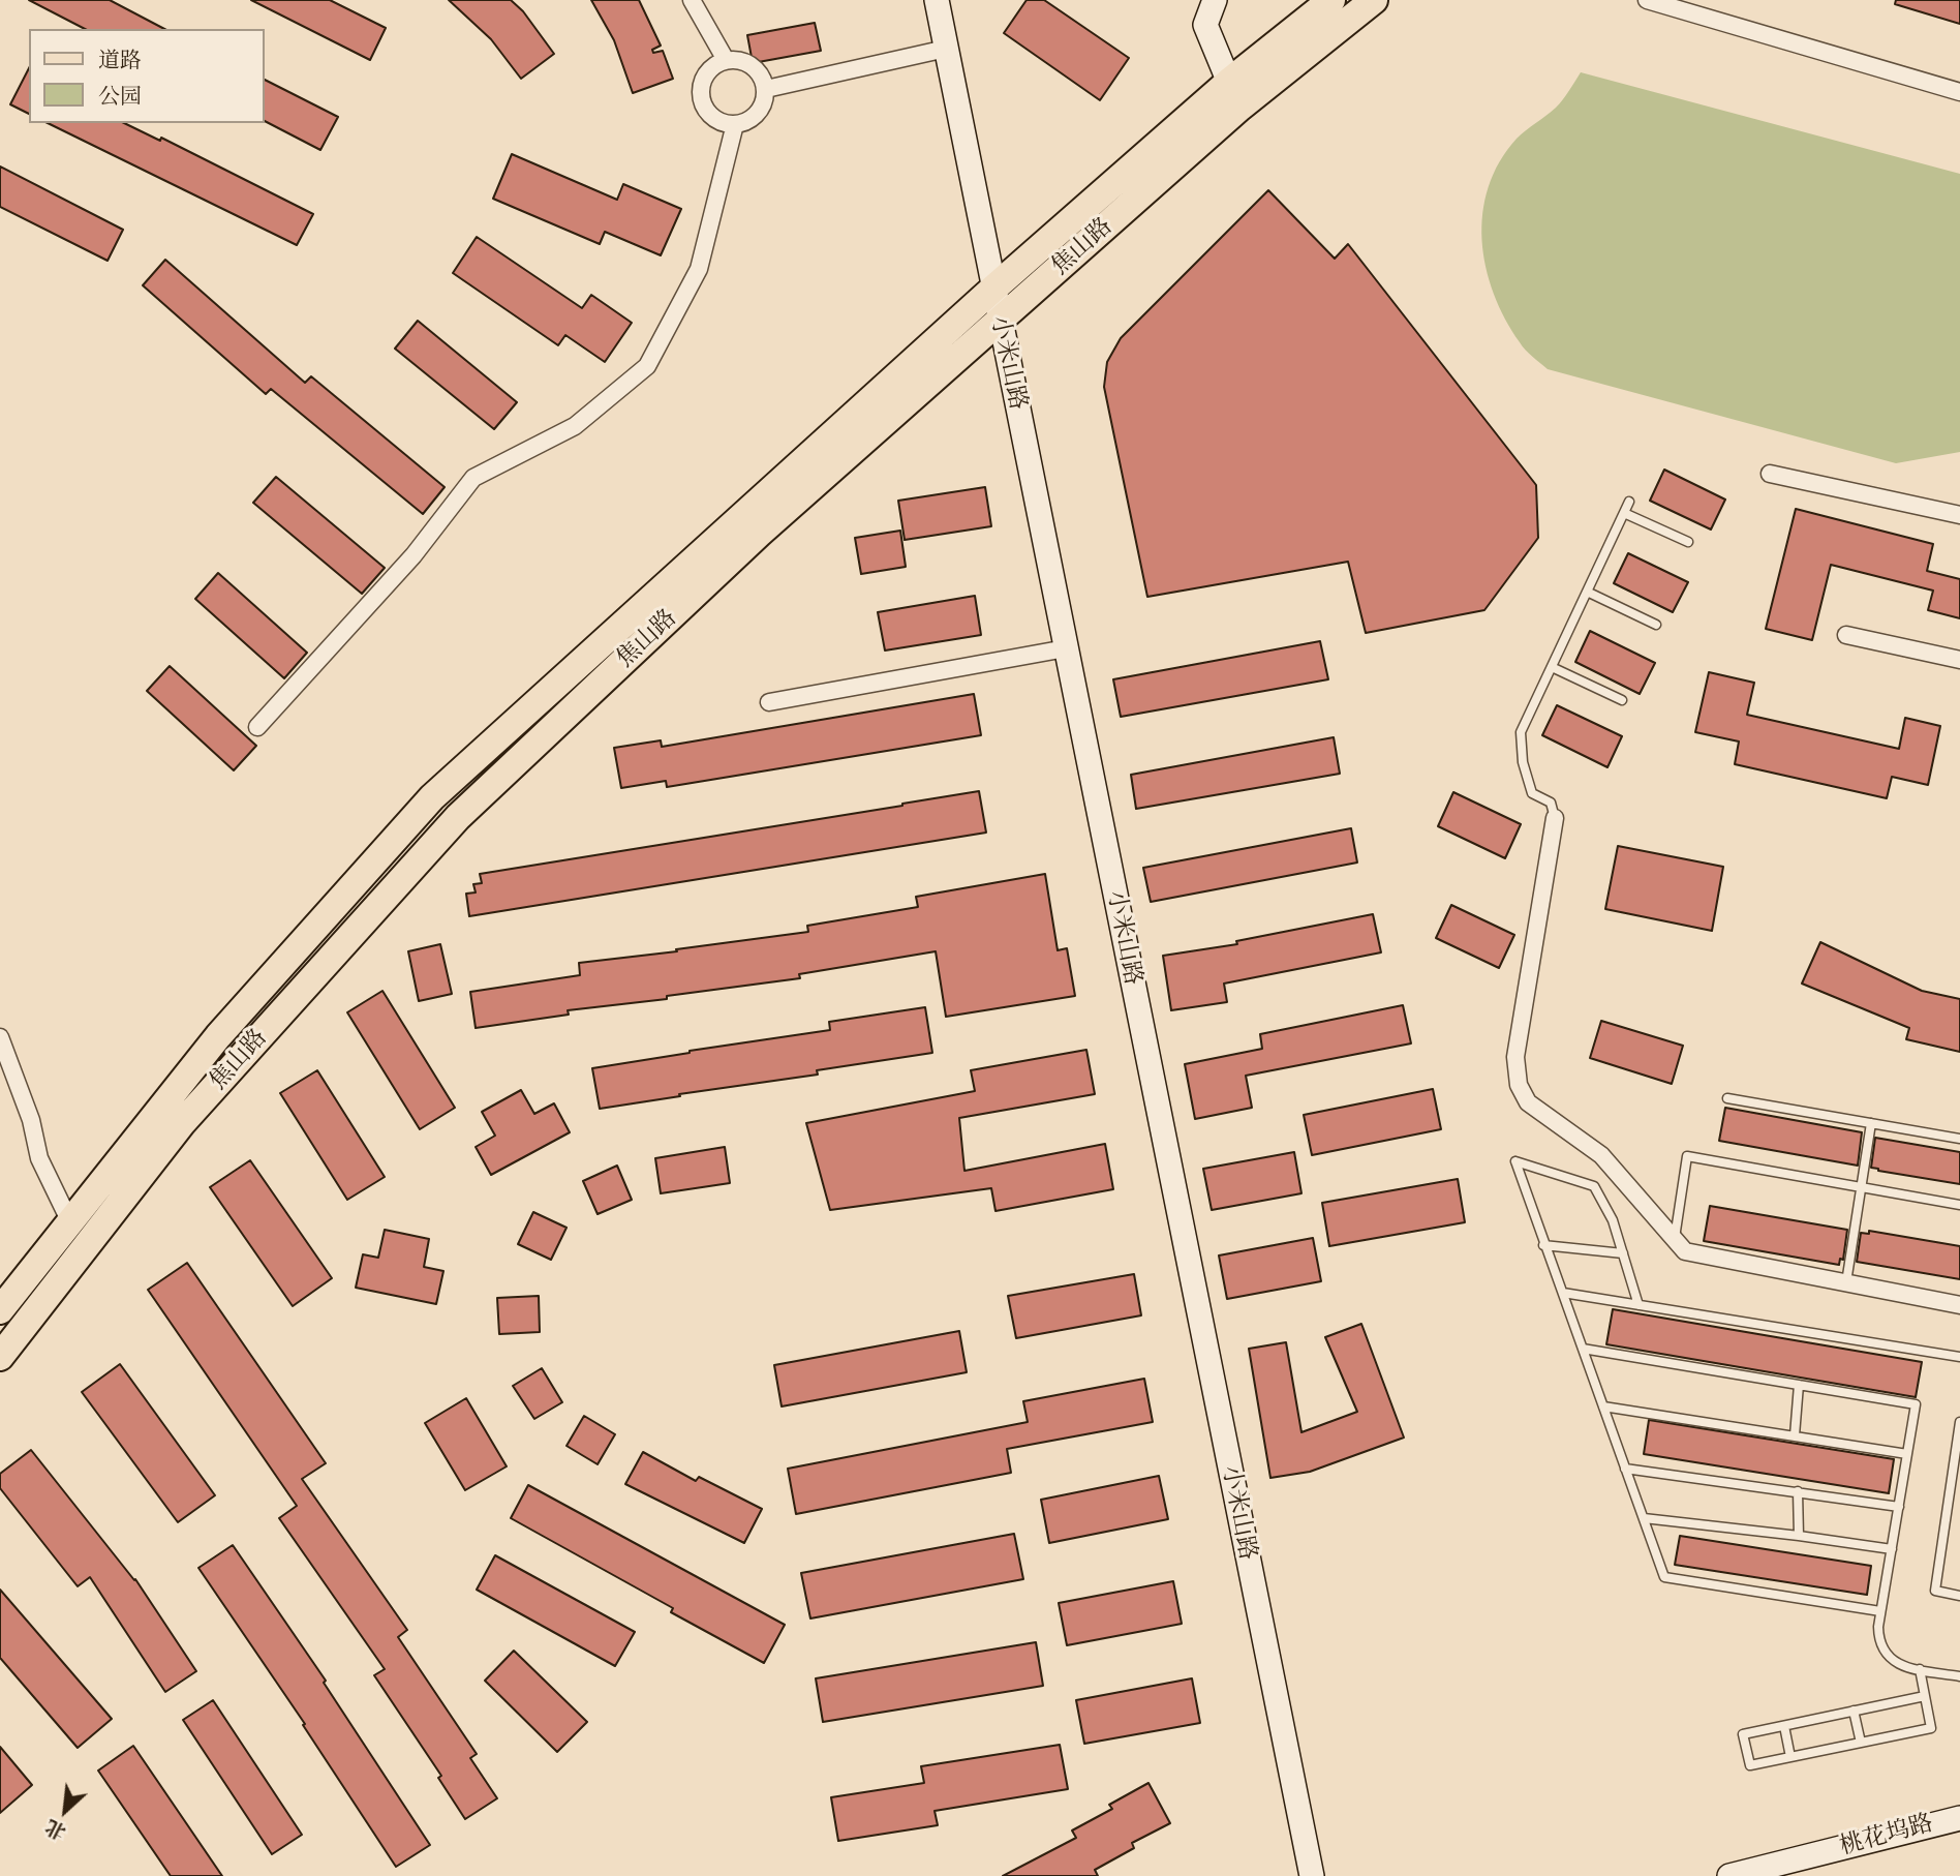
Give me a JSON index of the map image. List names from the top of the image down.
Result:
{
  "streets": {
    "main road": ["焦山路"],
    "street": ["小米山路", "桃花坞路"]
  },
  "crossings": [
    ["焦山路", "小米山路"]
  ],
  "legend": ["道路", "公园"],
  "north": "bottom left"
}
